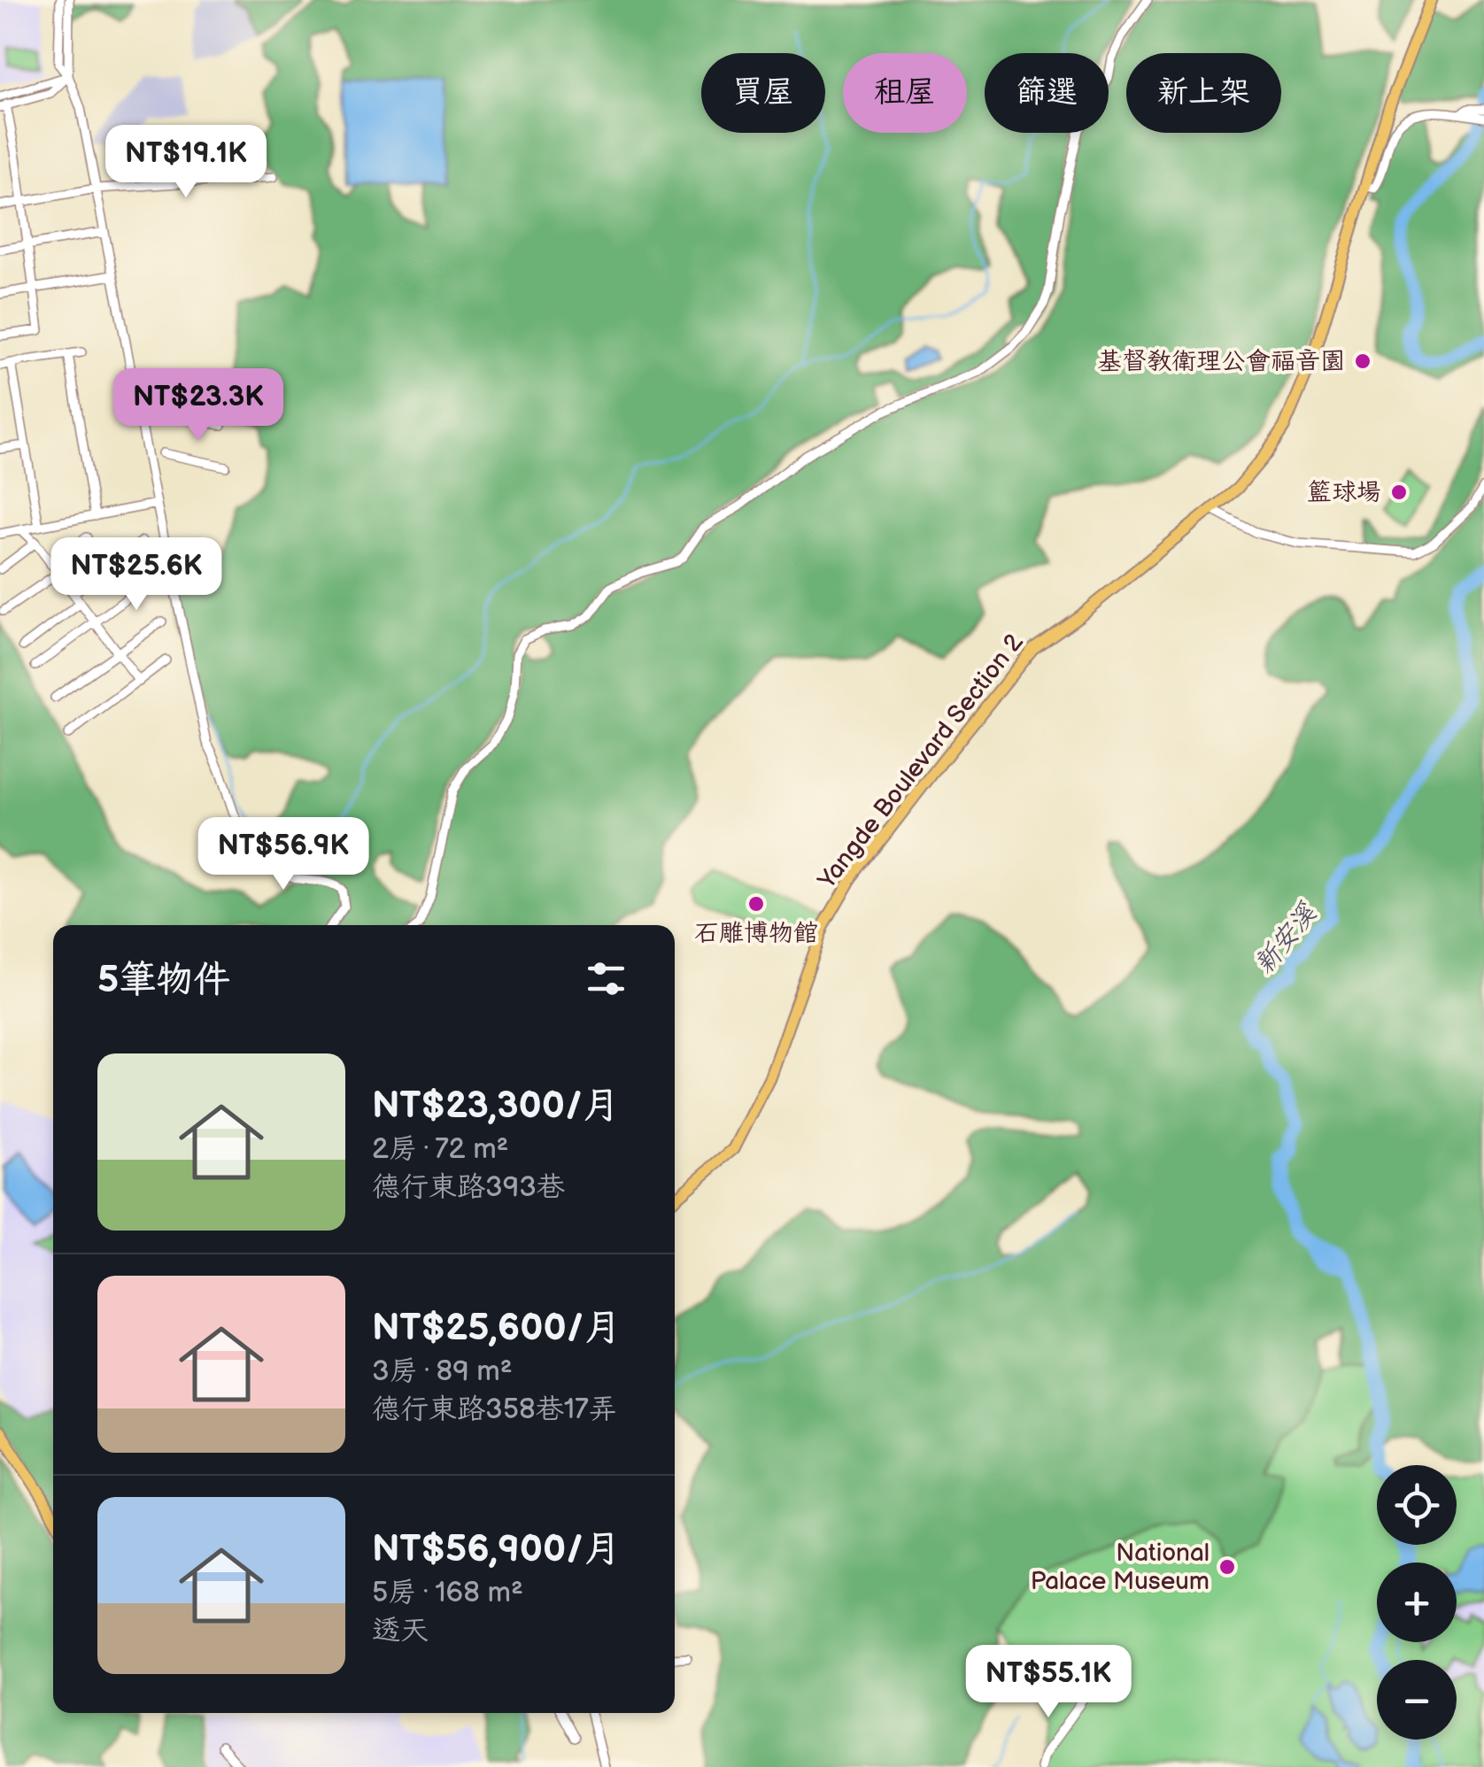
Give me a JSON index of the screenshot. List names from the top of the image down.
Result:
{
  "streets": {
    "main road": ["Yangde Boulevard Section 2"]
  },
  "water": ["新安溪"],
  "places": [
    "基督教衛理公會福音園",
    "籃球場",
    "石雕博物館",
    "National Palace Museum"
  ],
  "page": {
    "chip": [
      "買屋",
      "租屋",
      "篩選",
      "新上架"
    ],
    "price": [
      "NT$19.1K",
      "NT$23.3K",
      "NT$25.6K",
      "NT$56.9K",
      "NT$55.1K"
    ],
    "heading": "5筆物件",
    "list": [
      {
        "name": "NT$23,300/月",
        "note": "2房 · 72 m² · 德行東路393巷"
      },
      {
        "name": "NT$25,600/月",
        "note": "3房 · 89 m² · 德行東路358巷17弄"
      },
      {
        "name": "NT$56,900/月",
        "note": "5房 · 168 m² · 透天"
      }
    ],
    "map_buttons": ["+", "−"]
  }
}
